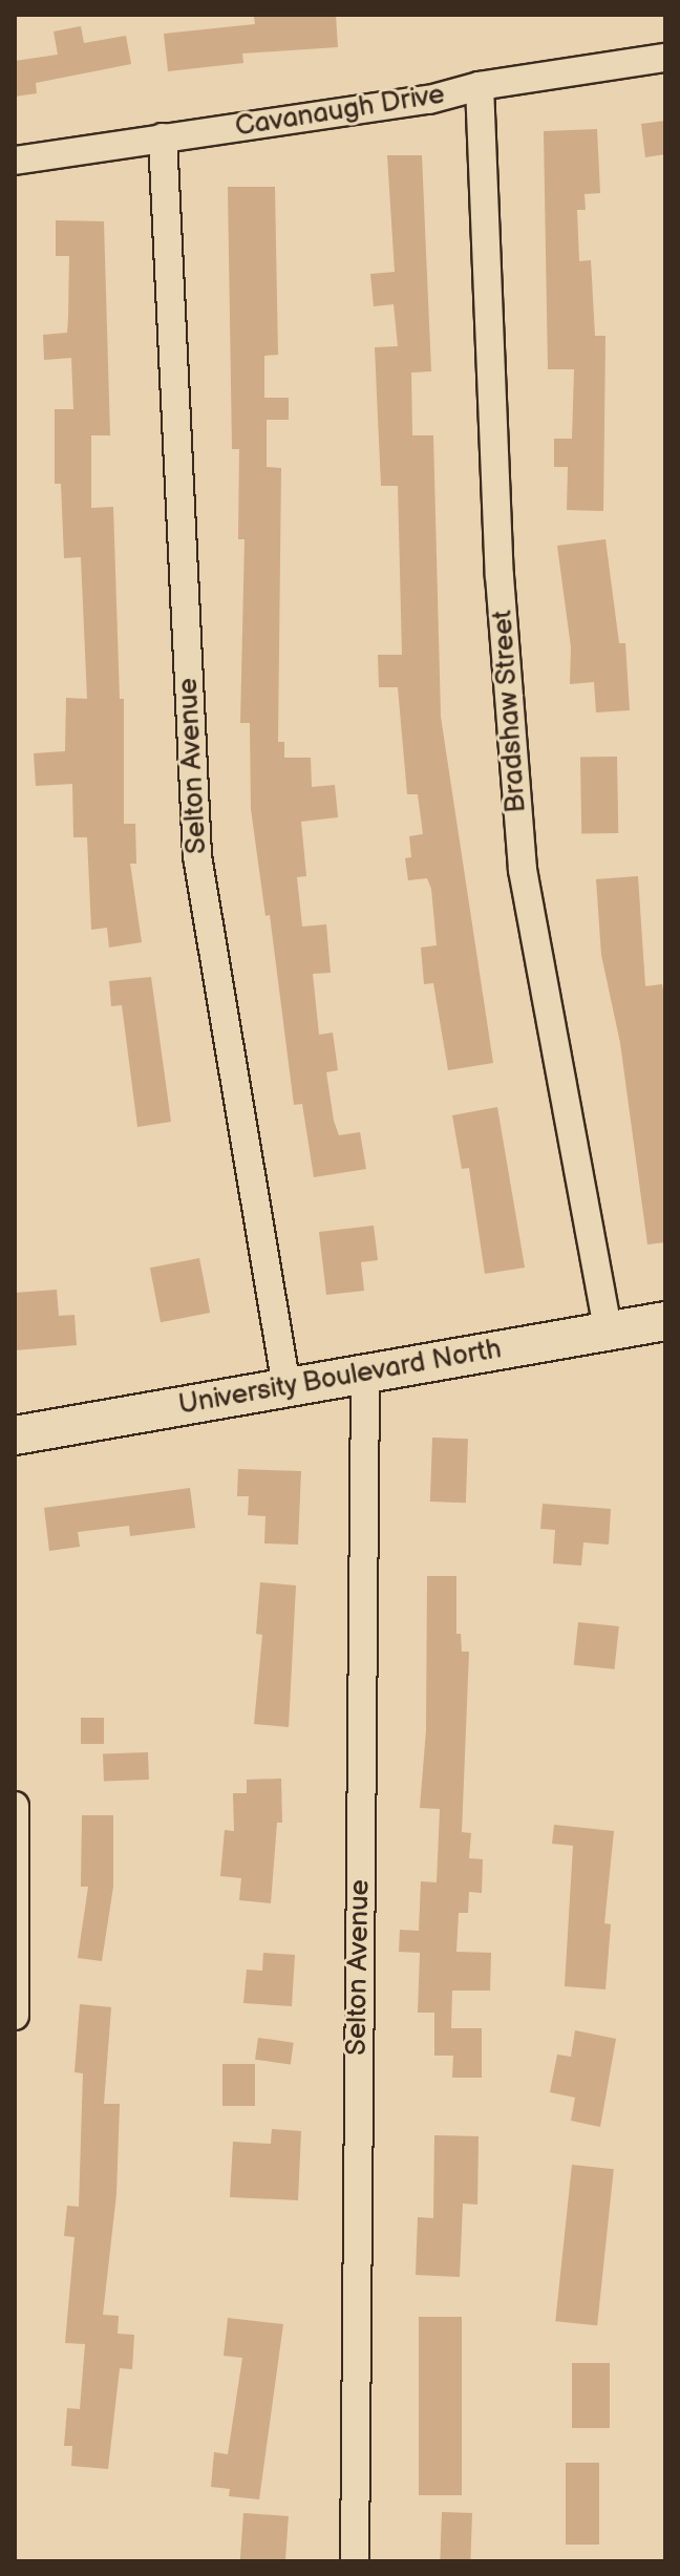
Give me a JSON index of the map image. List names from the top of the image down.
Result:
{
  "streets": {
    "street": [
      "Cavanaugh Drive",
      "Bradshaw Street",
      "Selton Avenue",
      "University Boulevard North"
    ]
  },
  "crossings": [
    ["Cavanaugh Drive", "Bradshaw Street"],
    ["Cavanaugh Drive", "Selton Avenue"],
    ["Bradshaw Street", "University Boulevard North"],
    ["Selton Avenue", "University Boulevard North"]
  ]
}
